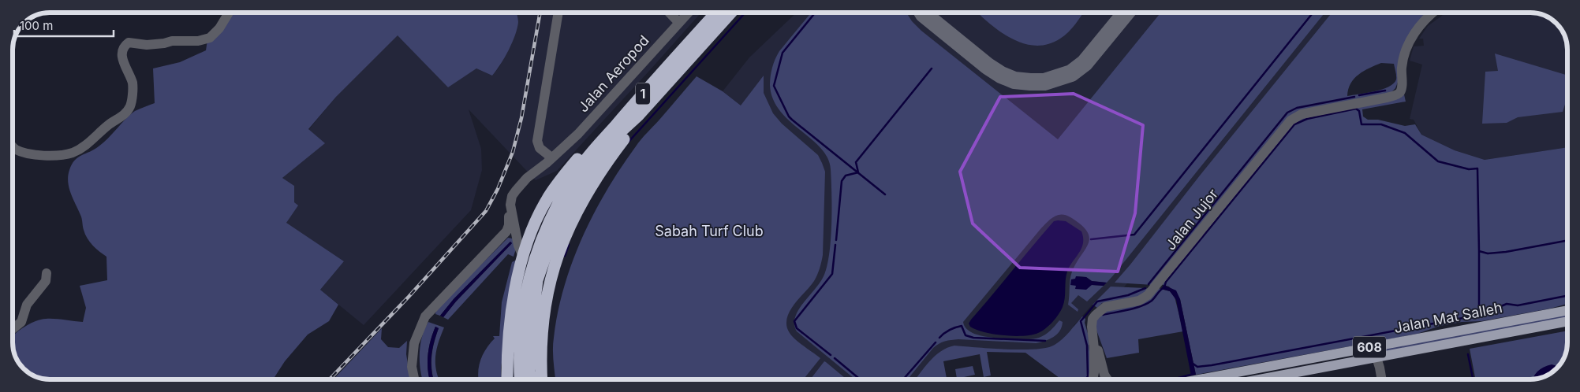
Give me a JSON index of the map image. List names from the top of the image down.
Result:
{
  "streets": {
    "highway": ["1"],
    "main road": ["Jalan Mat Salleh", "608"],
    "street": ["Jalan Aeropod", "Jalan Jujor"]
  },
  "parks": ["Sabah Turf Club"],
  "scale_bar": "100 m"
}
